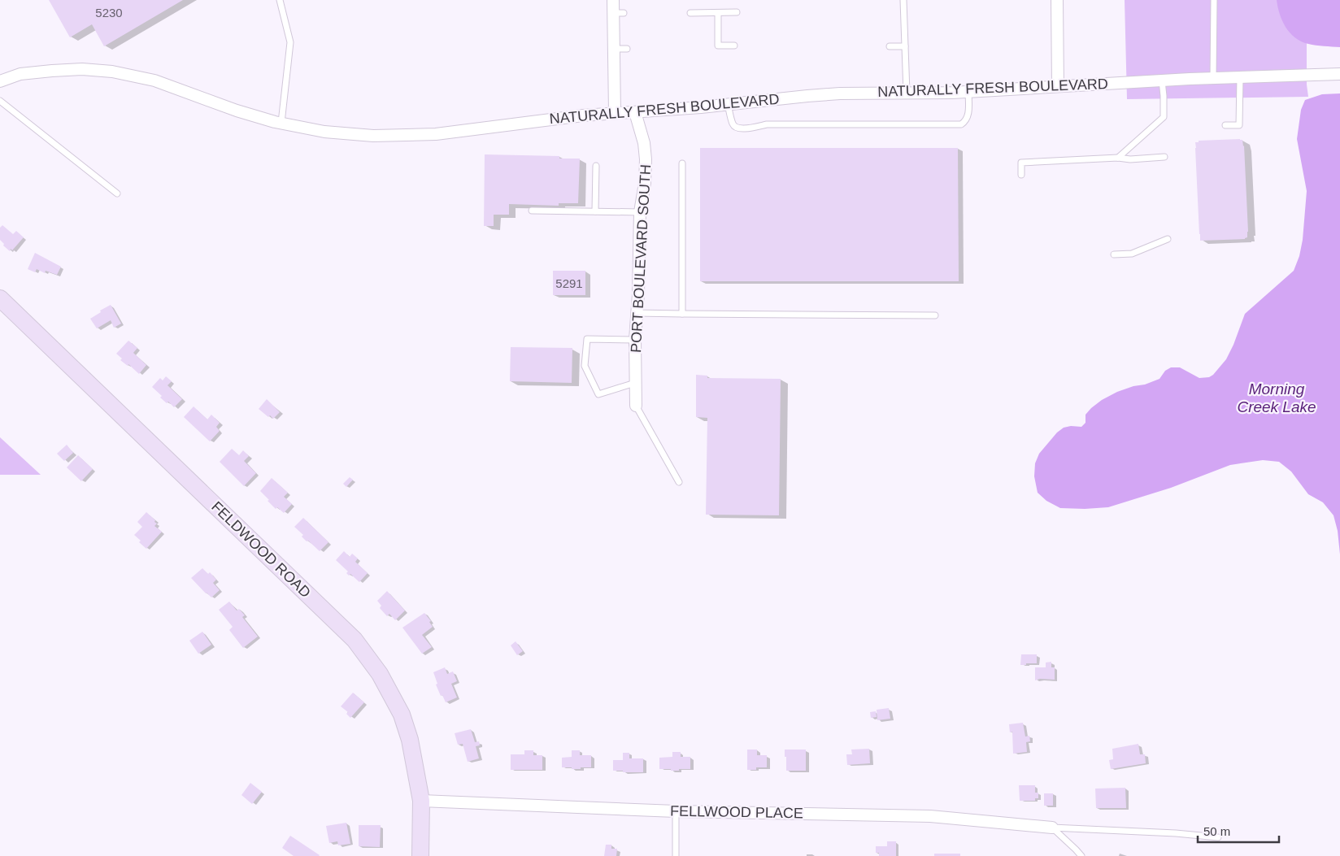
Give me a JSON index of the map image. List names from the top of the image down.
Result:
{
  "streets": {
    "street": [
      "NATURALLY FRESH BOULEVARD",
      "PORT BOULEVARD SOUTH",
      "FELDWOOD ROAD",
      "FELLWOOD PLACE"
    ]
  },
  "crossings": [
    ["NATURALLY FRESH BOULEVARD", "PORT BOULEVARD SOUTH"],
    ["FELDWOOD ROAD", "FELLWOOD PLACE"]
  ],
  "water": ["Morning Creek Lake"],
  "house_numbers": ["5230", "5291"],
  "scale_bar": "50 m"
}
